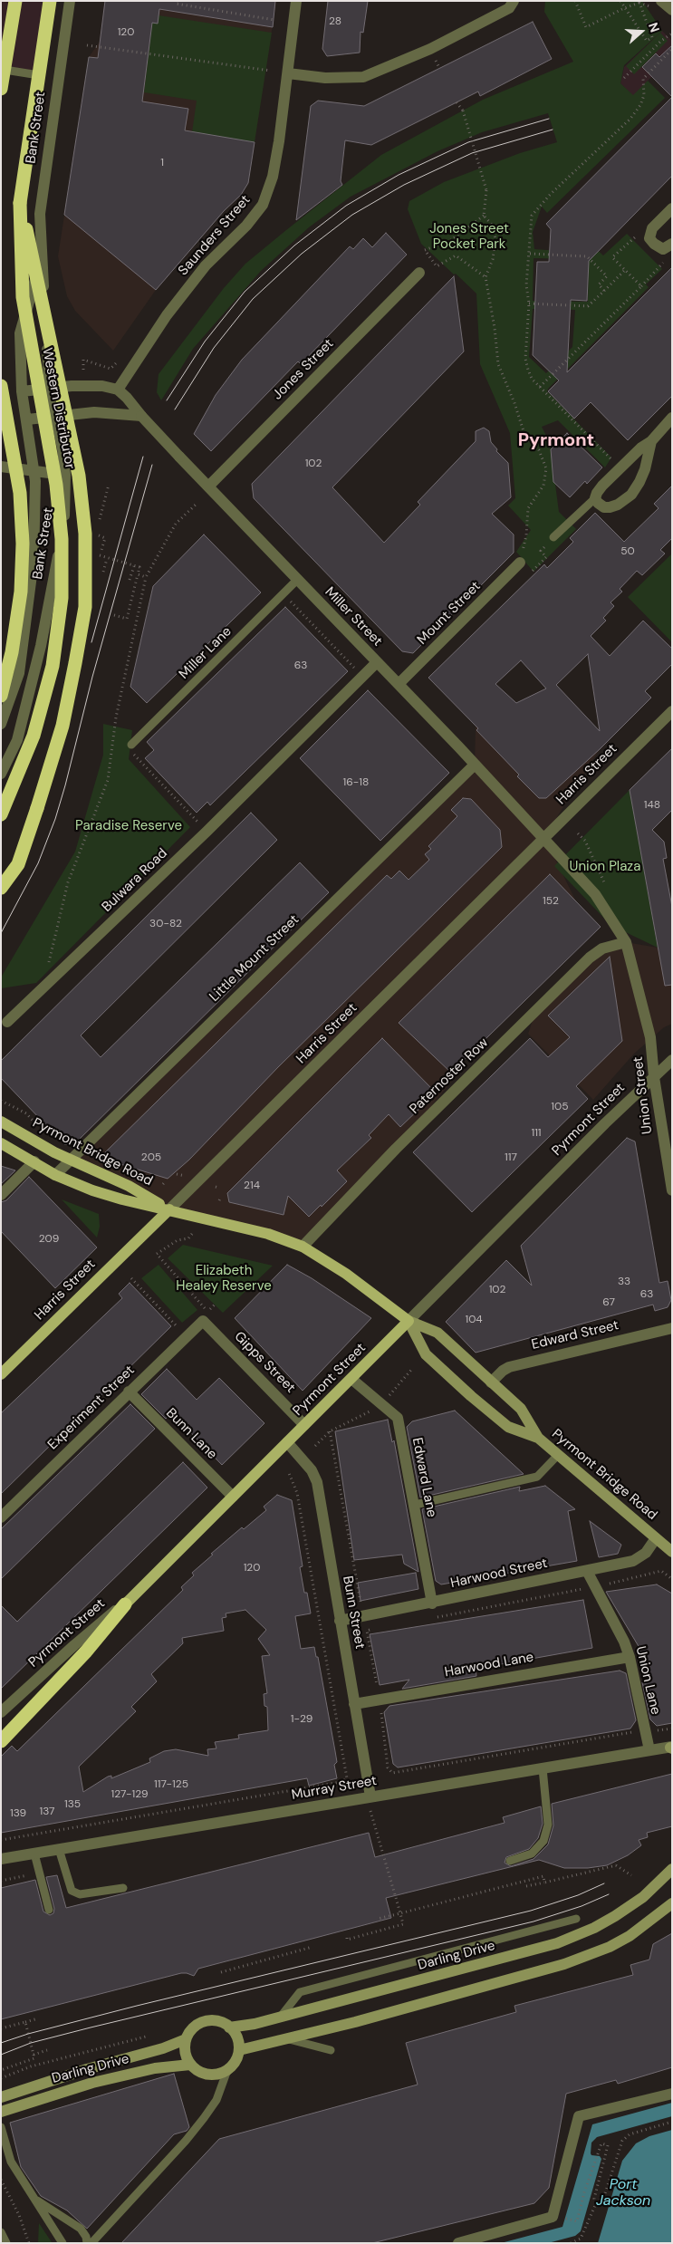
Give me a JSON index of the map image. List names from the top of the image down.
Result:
{
  "streets": {
    "highway": ["Western Distributor"],
    "main road": ["Harris Street", "Pyrmont Street", "Pyrmont Bridge Road"],
    "street": [
      "Bank Street",
      "Saunders Street",
      "Jones Street",
      "Mount Street",
      "Miller Street",
      "Bulwara Road",
      "Little Mount Street",
      "Paternoster Row",
      "Union Street",
      "Edward Street",
      "Gipps Street",
      "Experiment Street",
      "Bunn Lane",
      "Edward Lane",
      "Harwood Street",
      "Bunn Street",
      "Harwood Lane",
      "Union Lane",
      "Murray Street",
      "Darling Drive"
    ],
    "lane": ["Miller Lane"]
  },
  "crossings": [
    ["Saunders Street", "Miller Street"],
    ["Jones Street", "Miller Street"],
    ["Mount Street", "Miller Street"],
    ["Miller Street", "Miller Lane"],
    ["Miller Street", "Harris Street"],
    ["Miller Street", "Bulwara Road"],
    ["Miller Street", "Little Mount Street"],
    ["Miller Street", "Union Street"],
    ["Harris Street", "Union Street"],
    ["Harris Street", "Pyrmont Bridge Road"],
    ["Little Mount Street", "Pyrmont Bridge Road"],
    ["Paternoster Row", "Union Street"],
    ["Paternoster Row", "Pyrmont Bridge Road"],
    ["Union Street", "Pyrmont Street"],
    ["Pyrmont Street", "Pyrmont Bridge Road"],
    ["Pyrmont Street", "Gipps Street"],
    ["Pyrmont Street", "Bunn Lane"],
    ["Pyrmont Street", "Edward Lane"],
    ["Pyrmont Street", "Bunn Street"],
    ["Pyrmont Bridge Road", "Edward Street"],
    ["Pyrmont Bridge Road", "Harwood Street"],
    ["Gipps Street", "Experiment Street"],
    ["Experiment Street", "Bunn Lane"],
    ["Edward Lane", "Harwood Street"],
    ["Harwood Street", "Bunn Street"],
    ["Harwood Street", "Union Lane"],
    ["Bunn Street", "Harwood Lane"],
    ["Bunn Street", "Murray Street"],
    ["Harwood Lane", "Union Lane"],
    ["Union Lane", "Murray Street"]
  ],
  "districts": ["Pyrmont"],
  "water": ["Port Jackson"],
  "parks": [
    "Jones Street Pocket Park",
    "Paradise Reserve",
    "Union Plaza",
    "Elizabeth Healey Reserve"
  ],
  "house_numbers": [
    "28",
    "120",
    "1",
    "102",
    "50",
    "63",
    "16-18",
    "148",
    "152",
    "30-82",
    "105",
    "111",
    "205",
    "117",
    "214",
    "209",
    "33",
    "102",
    "63",
    "67",
    "104",
    "120",
    "1-29",
    "117-125",
    "127-129",
    "135",
    "137",
    "139"
  ],
  "north": "right"
}
